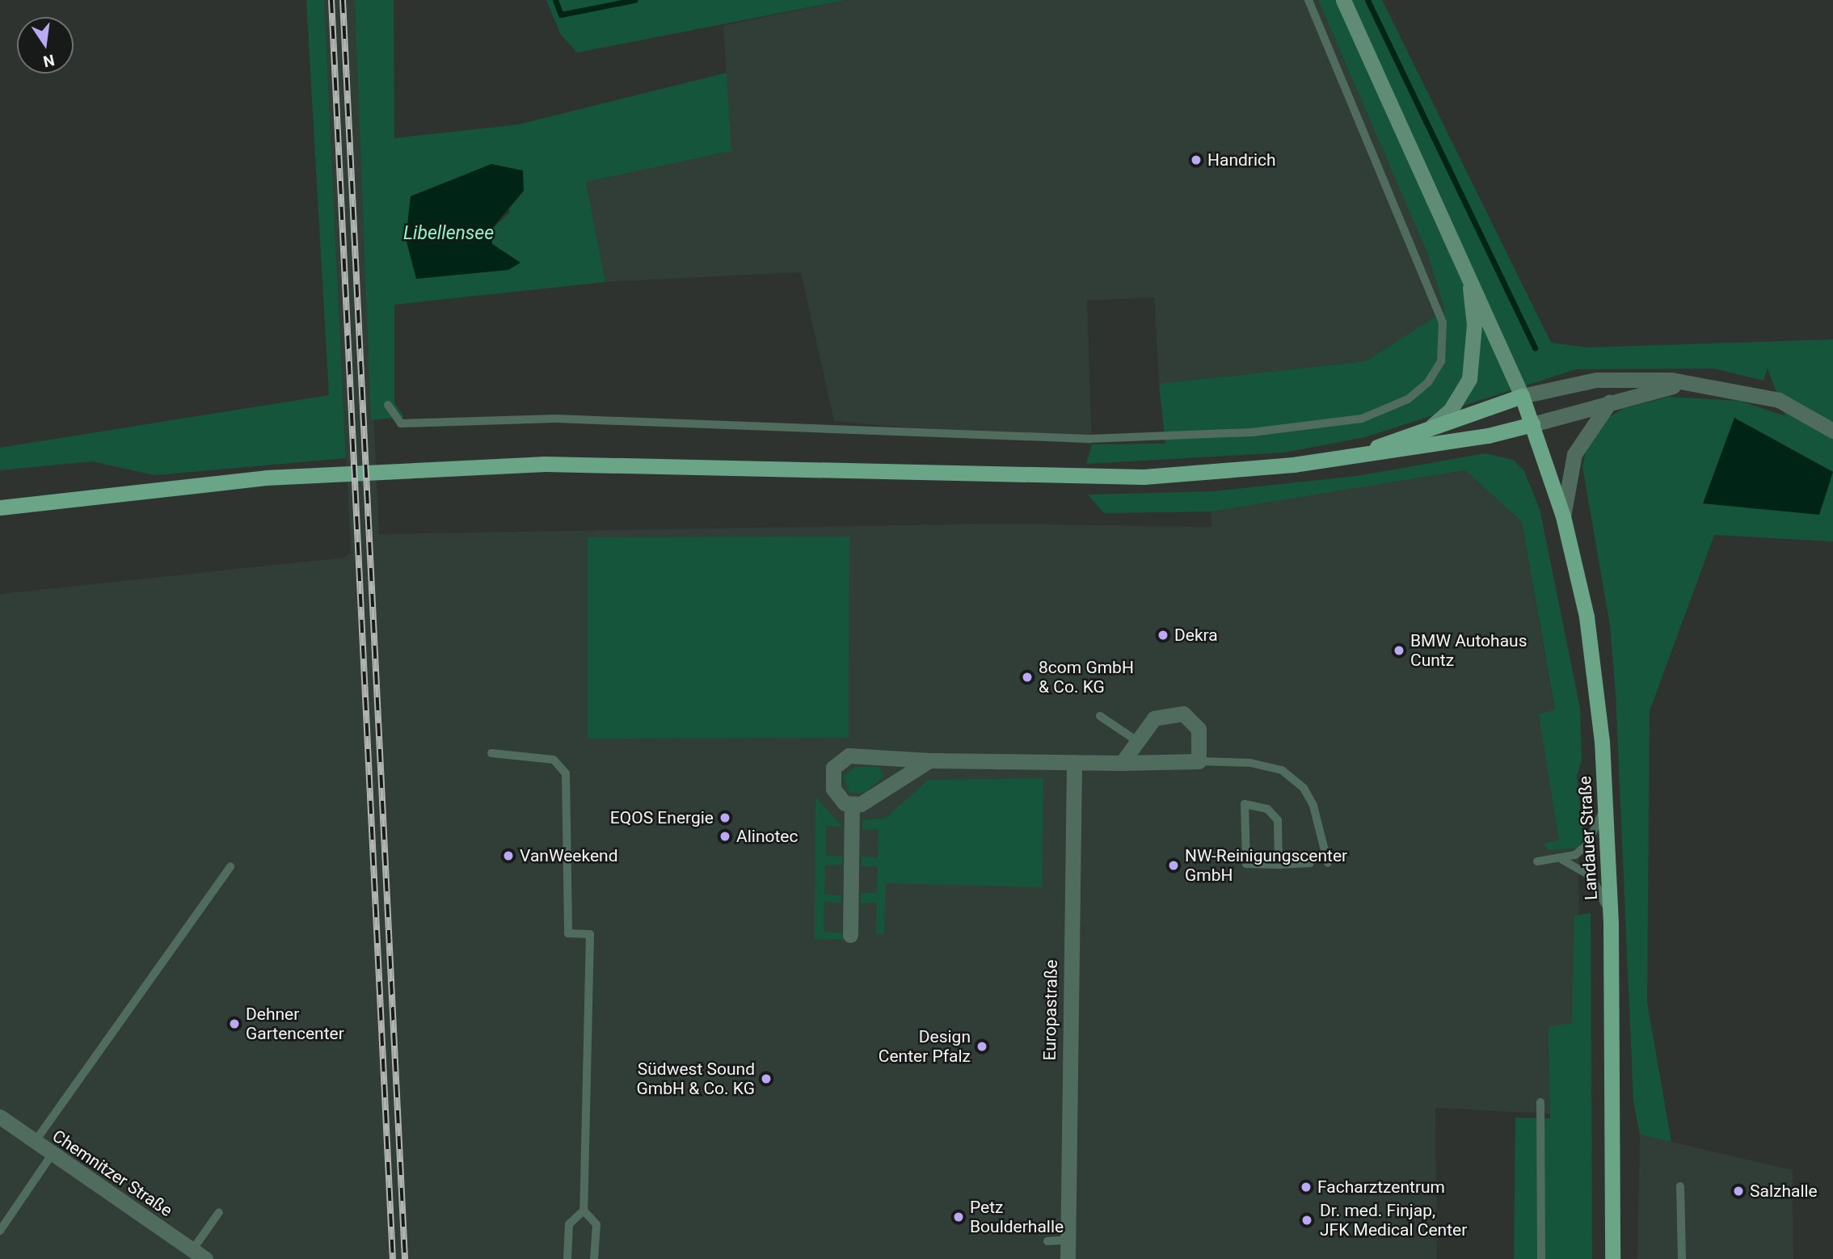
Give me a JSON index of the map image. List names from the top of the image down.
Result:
{
  "streets": {
    "main road": ["Landauer Straße"],
    "street": ["Europastraße", "Chemnitzer Straße"]
  },
  "water": ["Libellensee"],
  "places": [
    "Handrich",
    "Dekra",
    "BMW Autohaus Cuntz",
    "8com GmbH & Co. KG",
    "EQOS Energie",
    "Alinotec",
    "VanWeekend",
    "NW-Reinigungscenter GmbH",
    "Dehner Gartencenter",
    "Design Center Pfalz",
    "Südwest Sound GmbH & Co. KG",
    "Facharztzentrum",
    "Salzhalle",
    "Petz Boulderhalle",
    "Dr. med. Finjap, JFK Medical Center"
  ],
  "north": "bottom"
}
